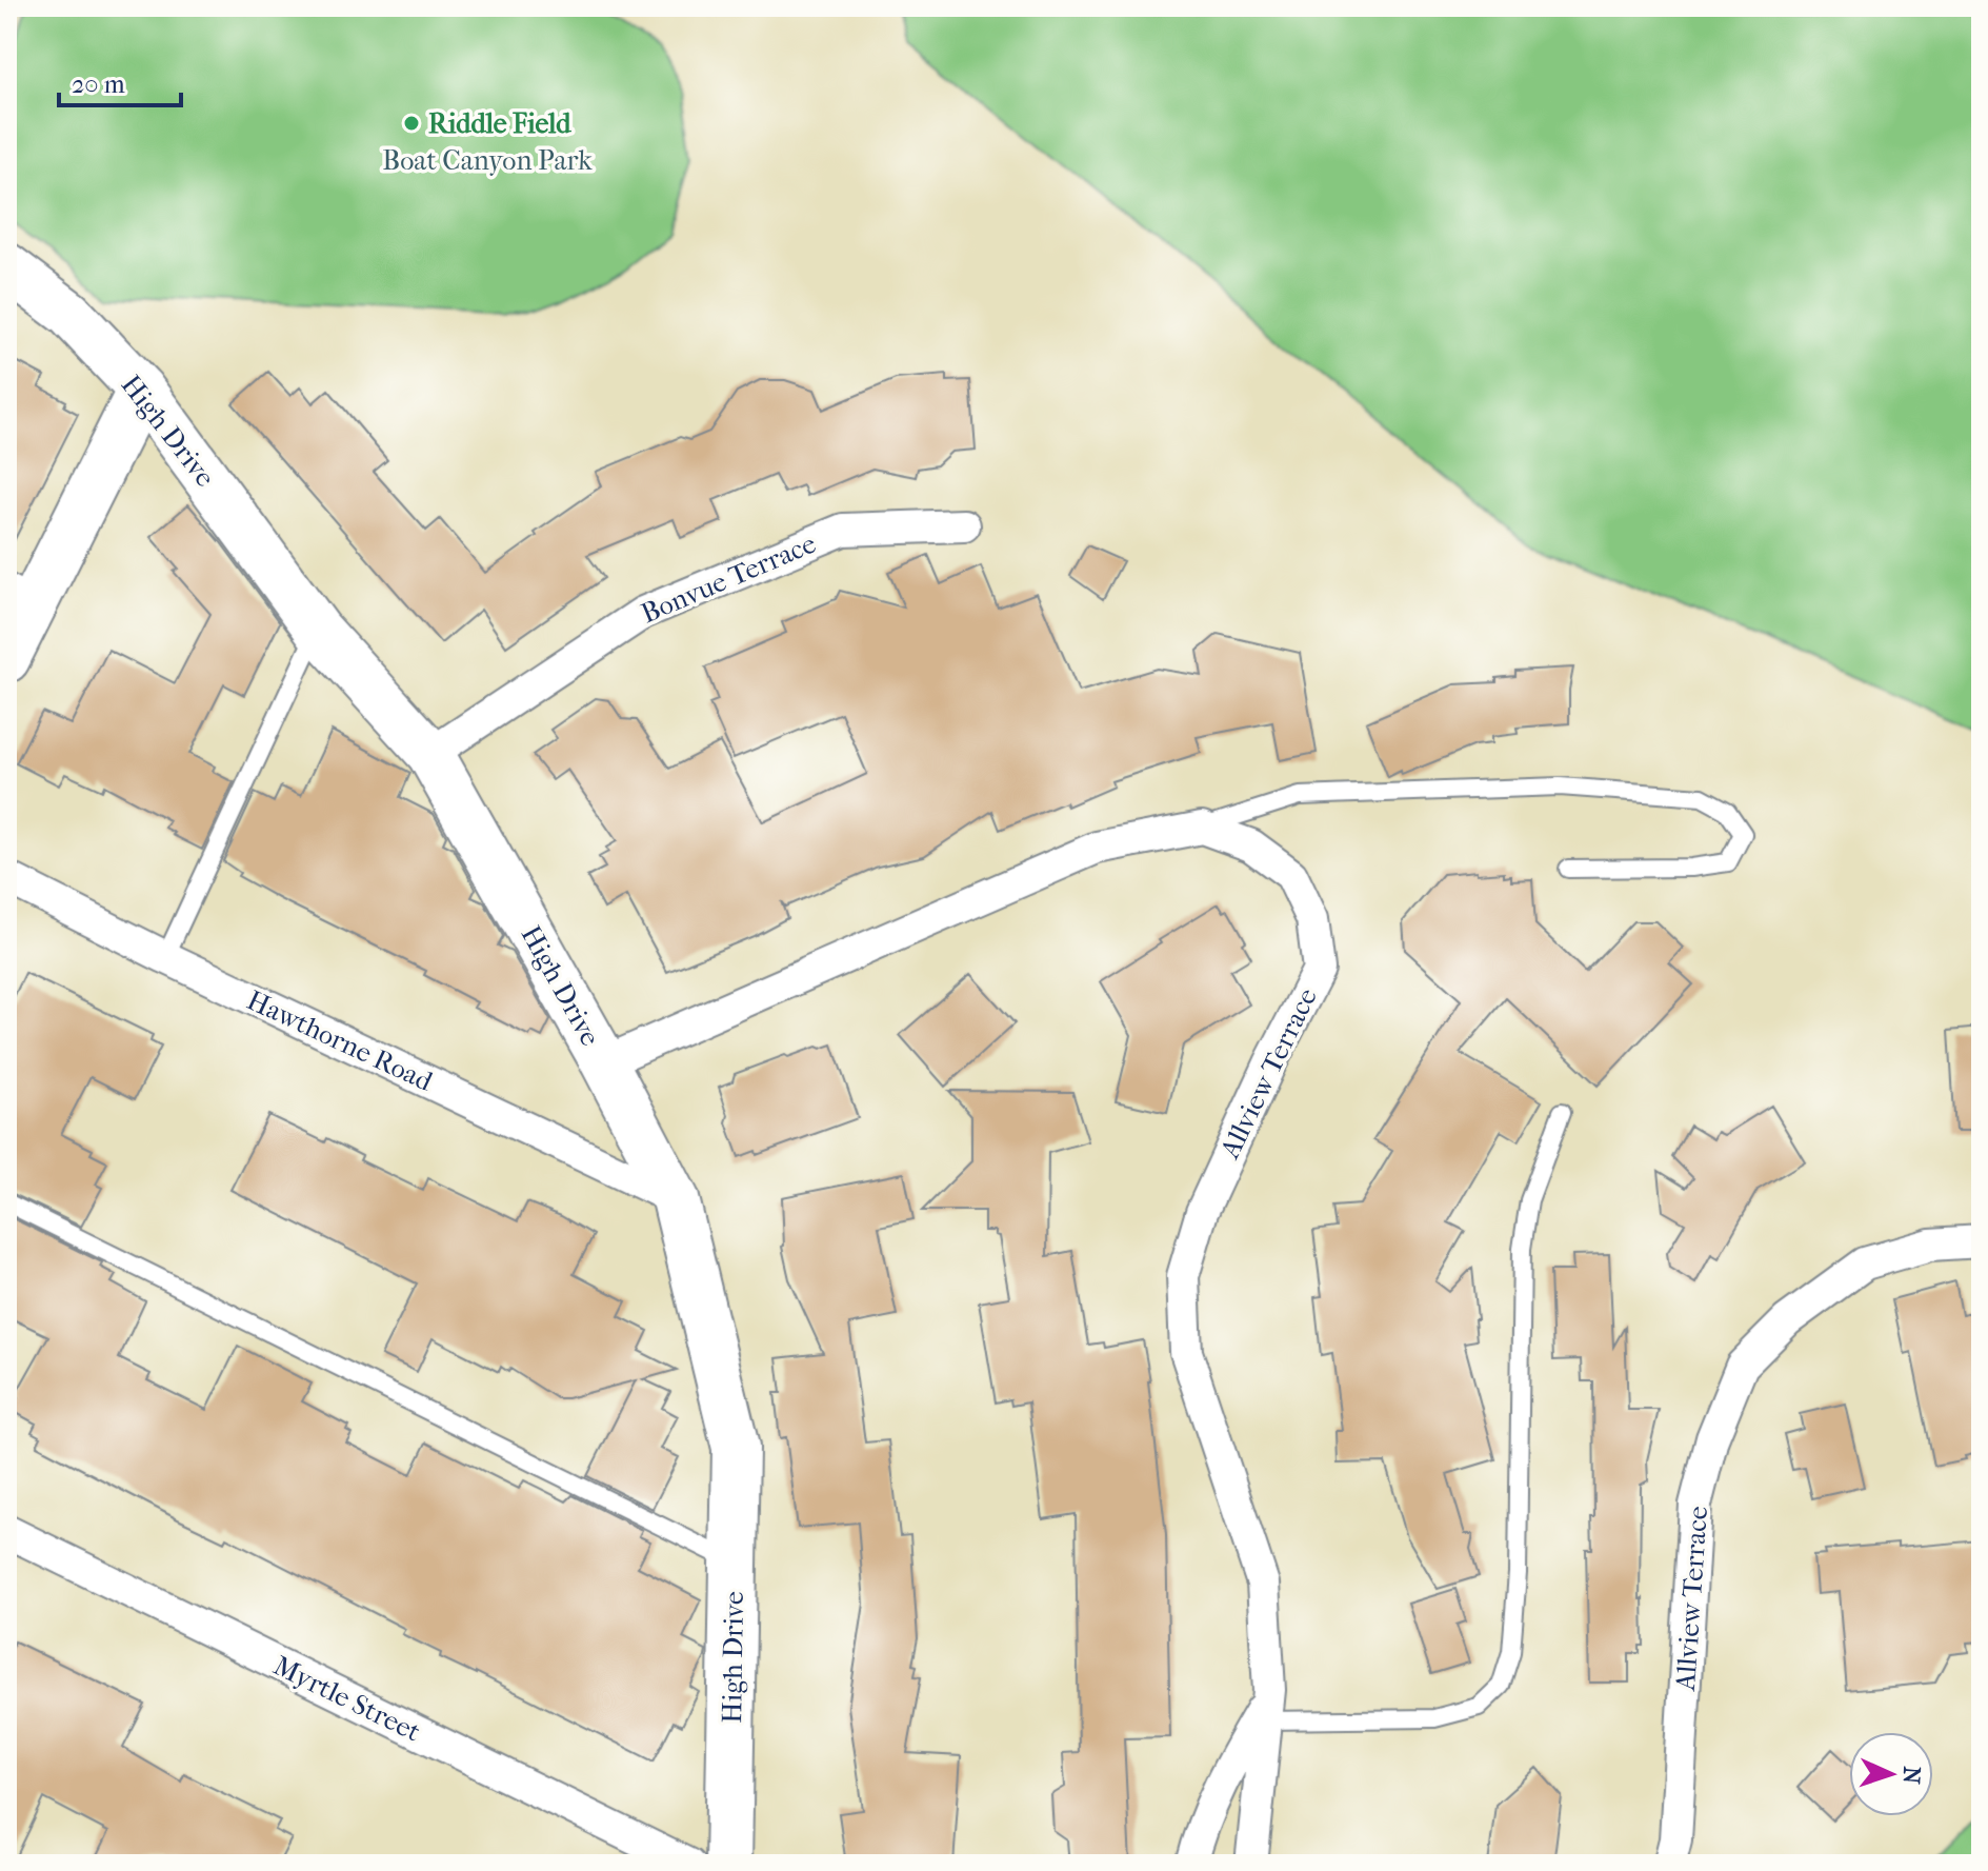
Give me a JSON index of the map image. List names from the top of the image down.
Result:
{
  "streets": {
    "street": [
      "High Drive",
      "Bonvue Terrace",
      "Hawthorne Road",
      "Allview Terrace",
      "Myrtle Street"
    ]
  },
  "crossings": [
    ["High Drive", "Bonvue Terrace"],
    ["High Drive", "Hawthorne Road"]
  ],
  "parks": ["Boat Canyon Park"],
  "places": ["Riddle Field"],
  "scale_bar": "20 m",
  "north": "right"
}
